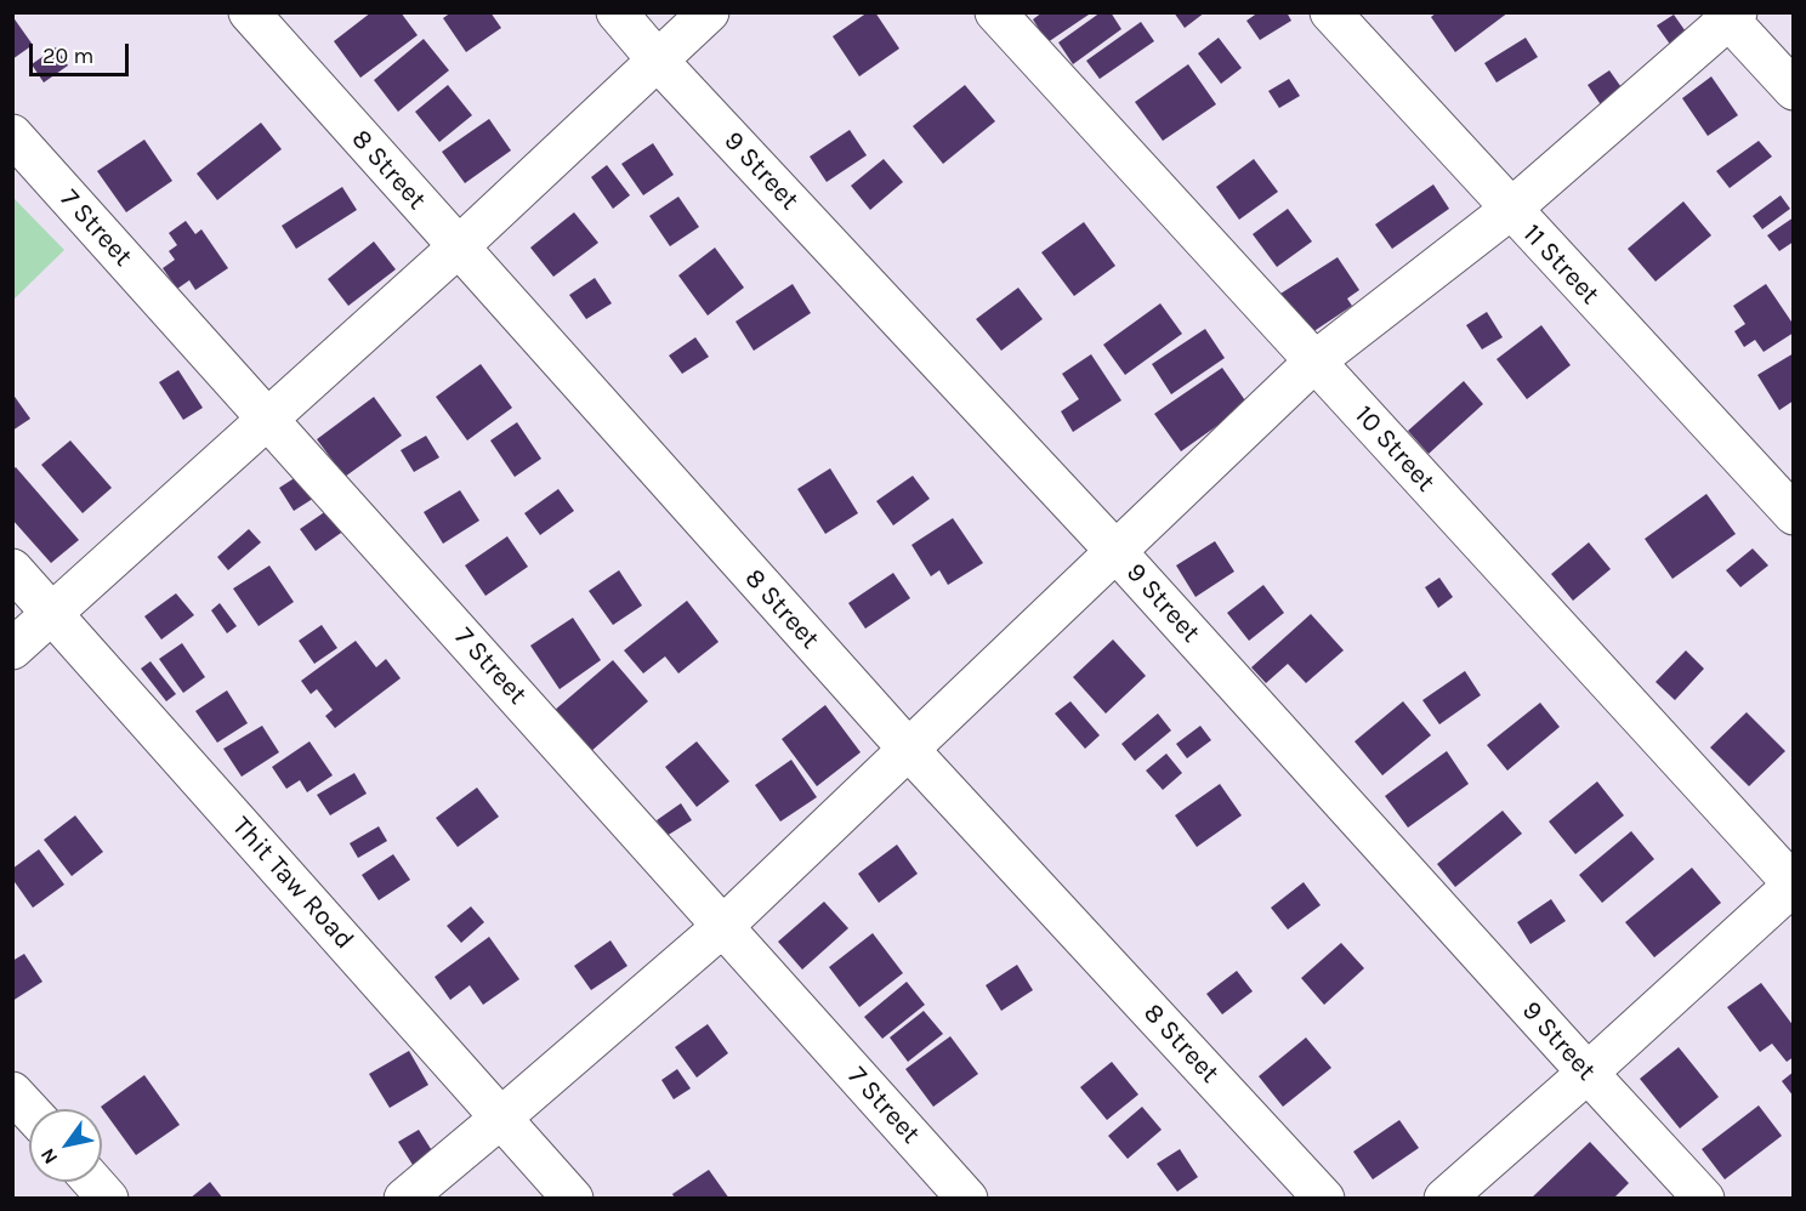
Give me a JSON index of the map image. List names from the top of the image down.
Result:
{
  "streets": {
    "street": [
      "8 Street",
      "9 Street",
      "7 Street",
      "11 Street",
      "10 Street",
      "Thit Taw Road"
    ]
  },
  "scale_bar": "20 m",
  "north": "bottom left"
}
